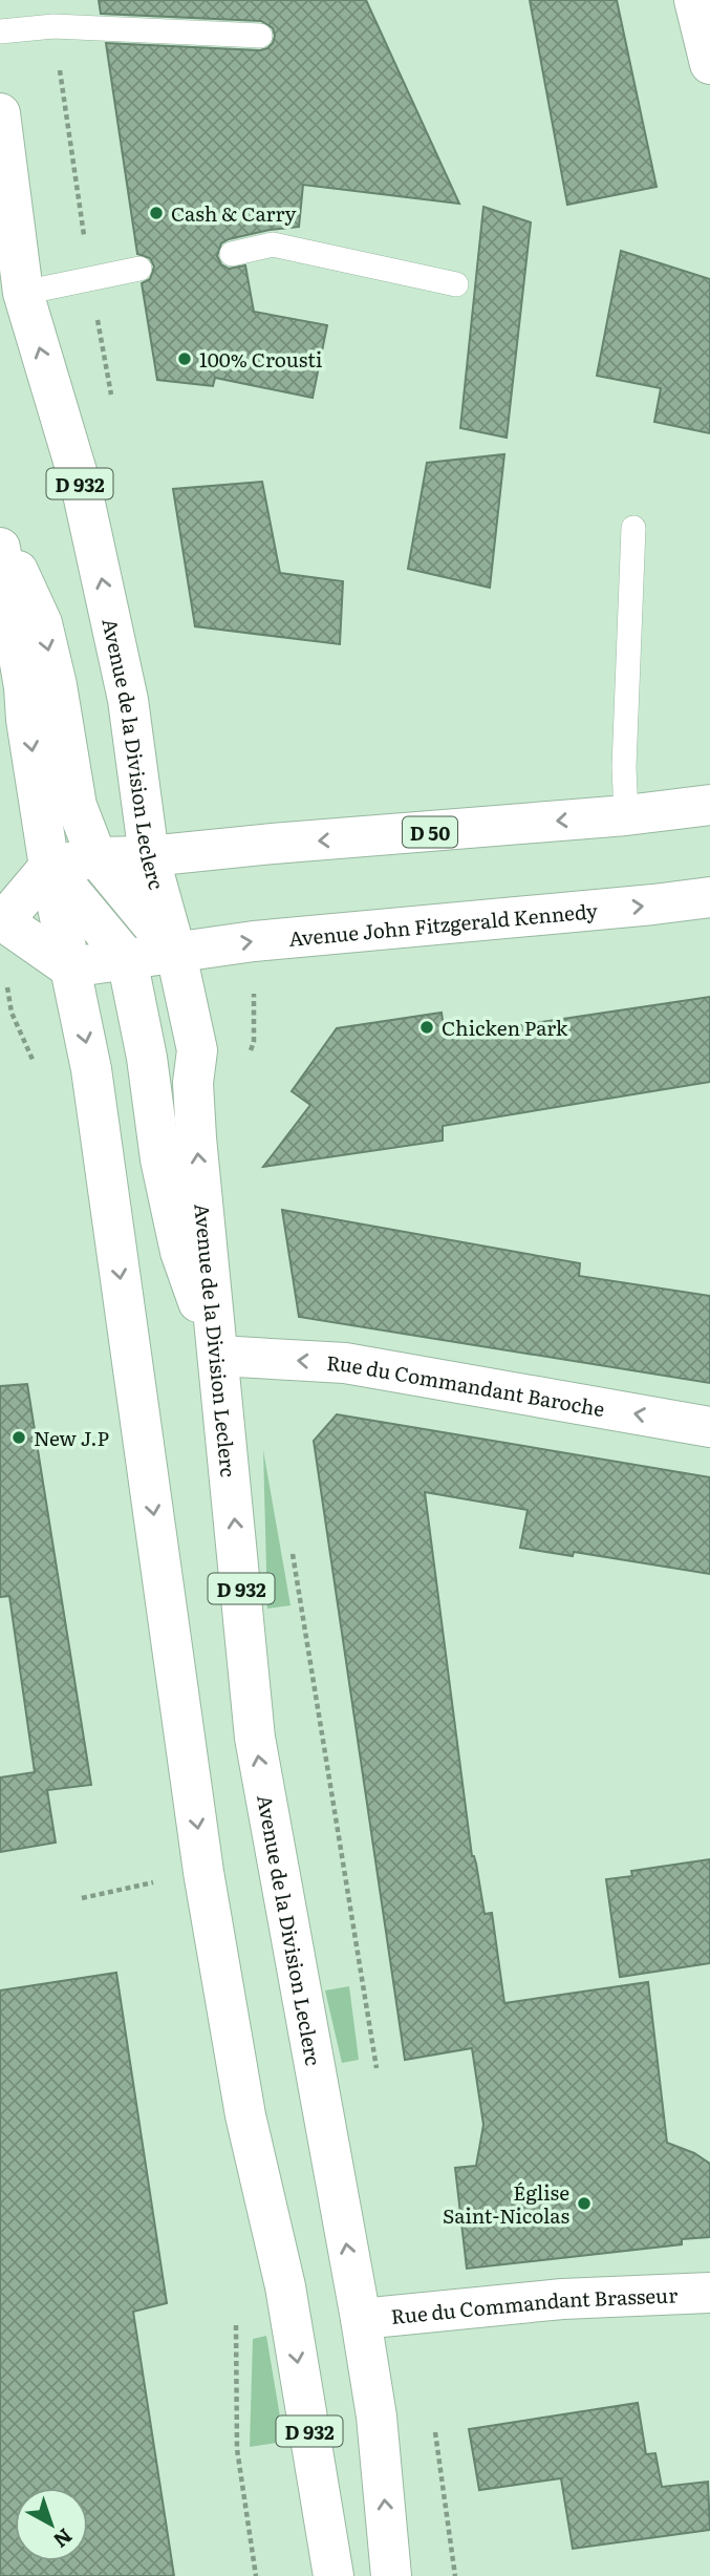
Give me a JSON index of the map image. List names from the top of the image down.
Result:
{
  "streets": {
    "main road": [
      "D 932",
      "Avenue de la Division Leclerc",
      "D 50",
      "Avenue John Fitzgerald Kennedy",
      "Rue du Commandant Baroche",
      "Rue du Commandant Brasseur"
    ]
  },
  "crossings": [
    ["D 932", "Avenue John Fitzgerald Kennedy"],
    ["Avenue de la Division Leclerc", "D 50"],
    ["Avenue de la Division Leclerc", "Avenue John Fitzgerald Kennedy"],
    ["Avenue de la Division Leclerc", "Rue du Commandant Baroche"],
    ["Avenue de la Division Leclerc", "Rue du Commandant Brasseur"]
  ],
  "one_way": ["Rue du Commandant Baroche"],
  "places": [
    "Cash & Carry",
    "100% Crousti",
    "Chicken Park",
    "New J.P",
    "Église Saint-Nicolas"
  ],
  "north": "bottom right"
}
